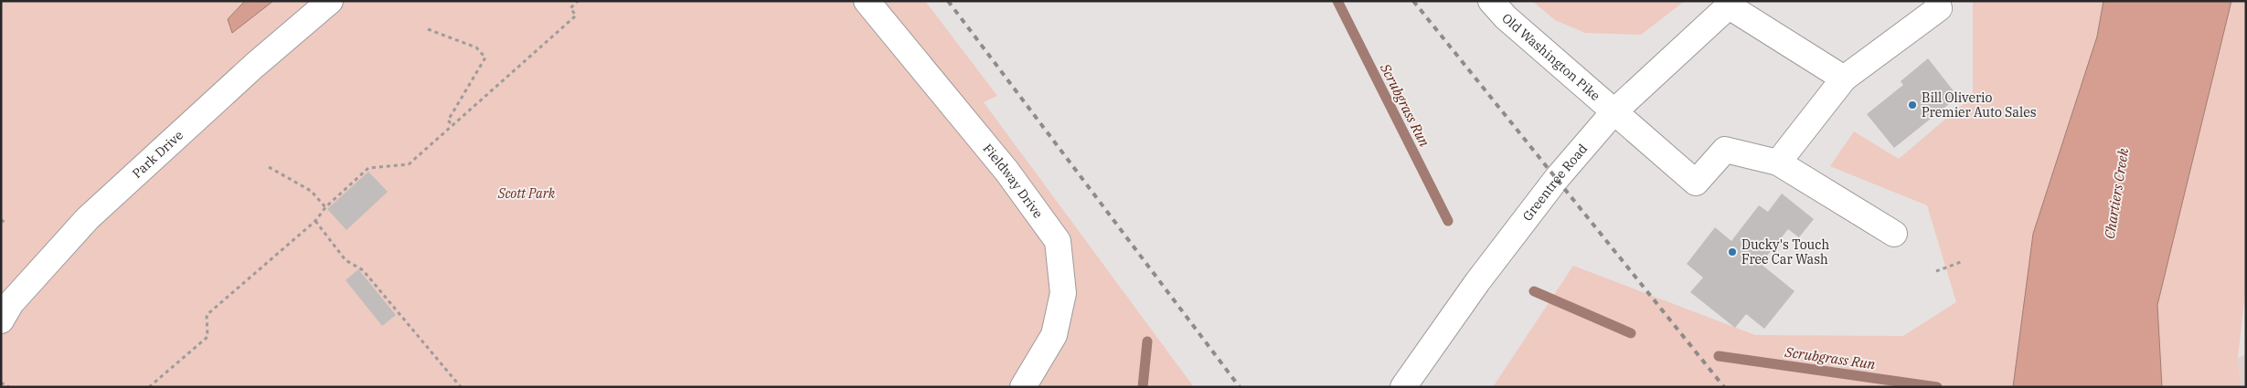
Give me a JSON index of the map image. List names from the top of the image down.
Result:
{
  "streets": {
    "main road": [
      "Old Washington Pike",
      "Park Drive",
      "Fieldway Drive",
      "Greentree Road"
    ]
  },
  "crossings": [
    ["Old Washington Pike", "Greentree Road"]
  ],
  "water": ["Scrubgrass Run", "Chartiers Creek"],
  "parks": ["Scott Park"],
  "places": ["Bill Oliverio Premier Auto Sales", "Ducky's Touch Free Car Wash"]
}
